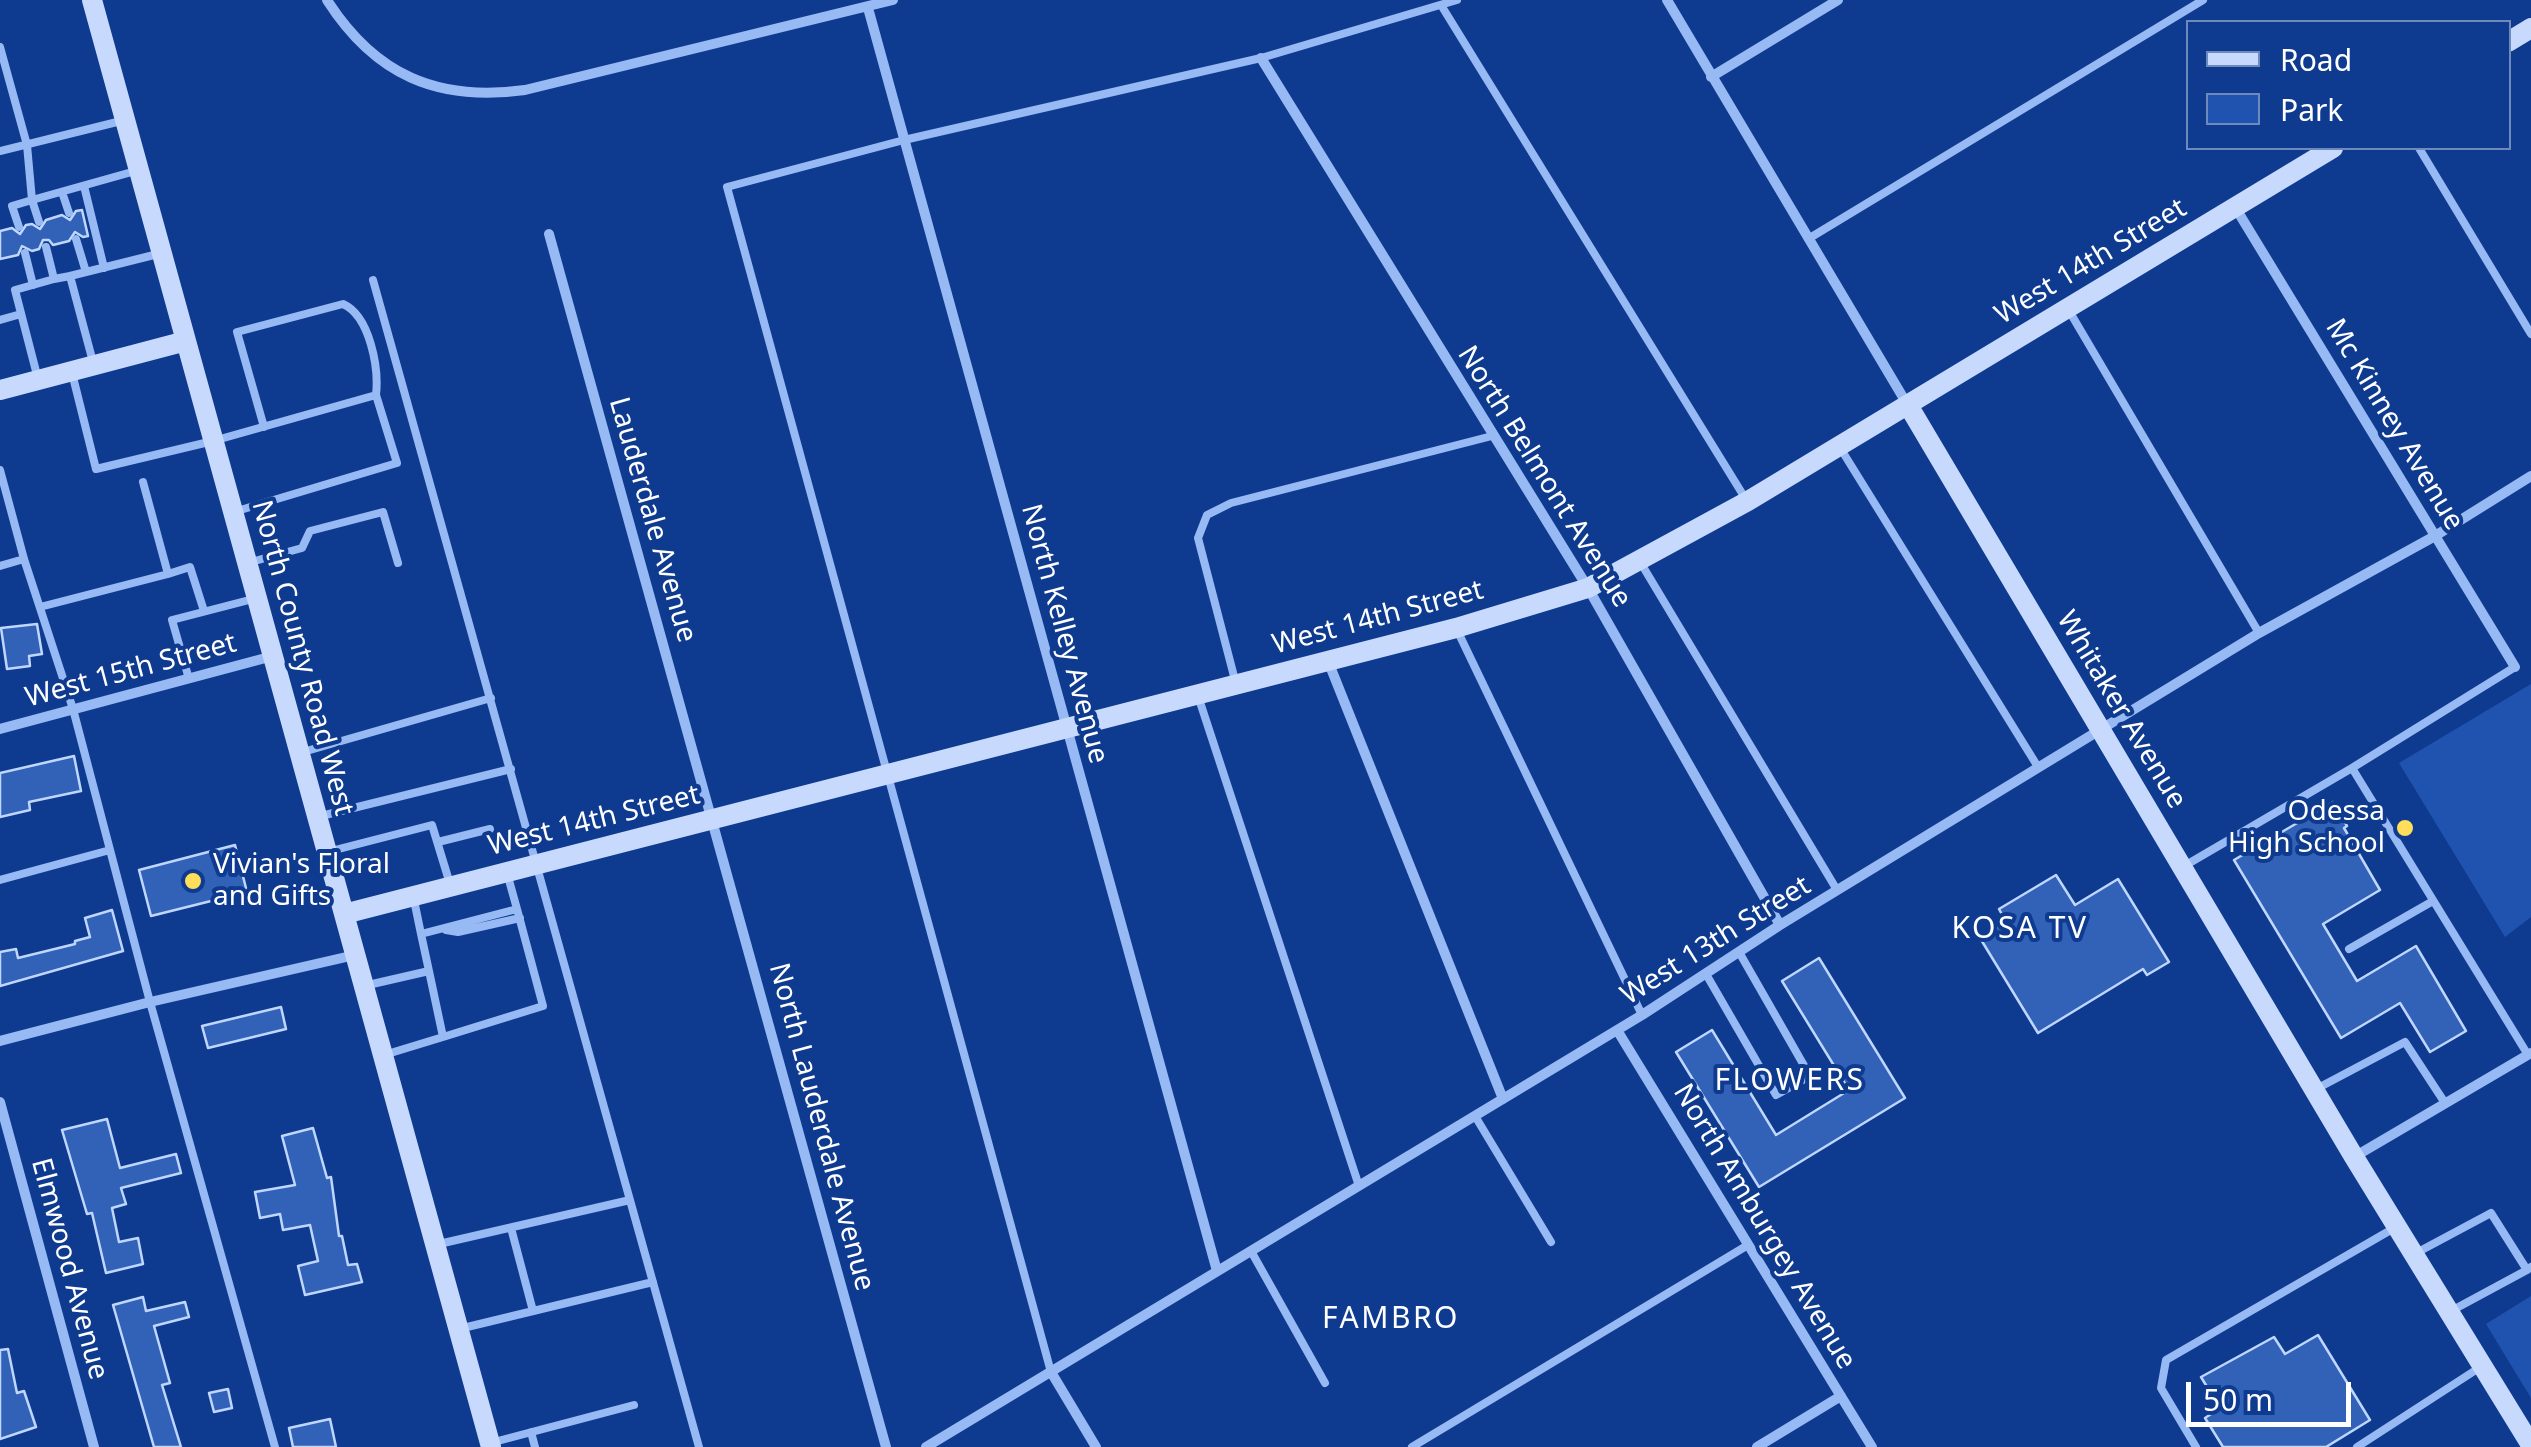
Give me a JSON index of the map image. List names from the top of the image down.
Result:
{
  "streets": {
    "street": [
      "West 14th Street",
      "Mc Kinney Avenue",
      "North Belmont Avenue",
      "Lauderdale Avenue",
      "North Kelley Avenue",
      "North County Road West",
      "West 15th Street",
      "Whitaker Avenue",
      "West 13th Street",
      "North Lauderdale Avenue",
      "North Amburgey Avenue",
      "Elmwood Avenue"
    ]
  },
  "crossings": [
    ["West 14th Street", "Mc Kinney Avenue"],
    ["West 14th Street", "North Belmont Avenue"],
    ["West 14th Street", "Lauderdale Avenue"],
    ["West 14th Street", "North Kelley Avenue"],
    ["West 14th Street", "North County Road West"],
    ["West 14th Street", "Whitaker Avenue"],
    ["West 14th Street", "North Lauderdale Avenue"],
    ["Mc Kinney Avenue", "West 13th Street"],
    ["North Belmont Avenue", "West 13th Street"],
    ["Lauderdale Avenue", "North Lauderdale Avenue"],
    ["North Kelley Avenue", "West 13th Street"],
    ["North County Road West", "West 15th Street"],
    ["Whitaker Avenue", "West 13th Street"],
    ["West 13th Street", "North Amburgey Avenue"]
  ],
  "districts": ["KOSA TV", "FLOWERS", "FAMBRO"],
  "places": ["Odessa High School", "Vivian's Floral and Gifts"],
  "legend": ["Road", "Park"],
  "scale_bar": "50 m"
}
